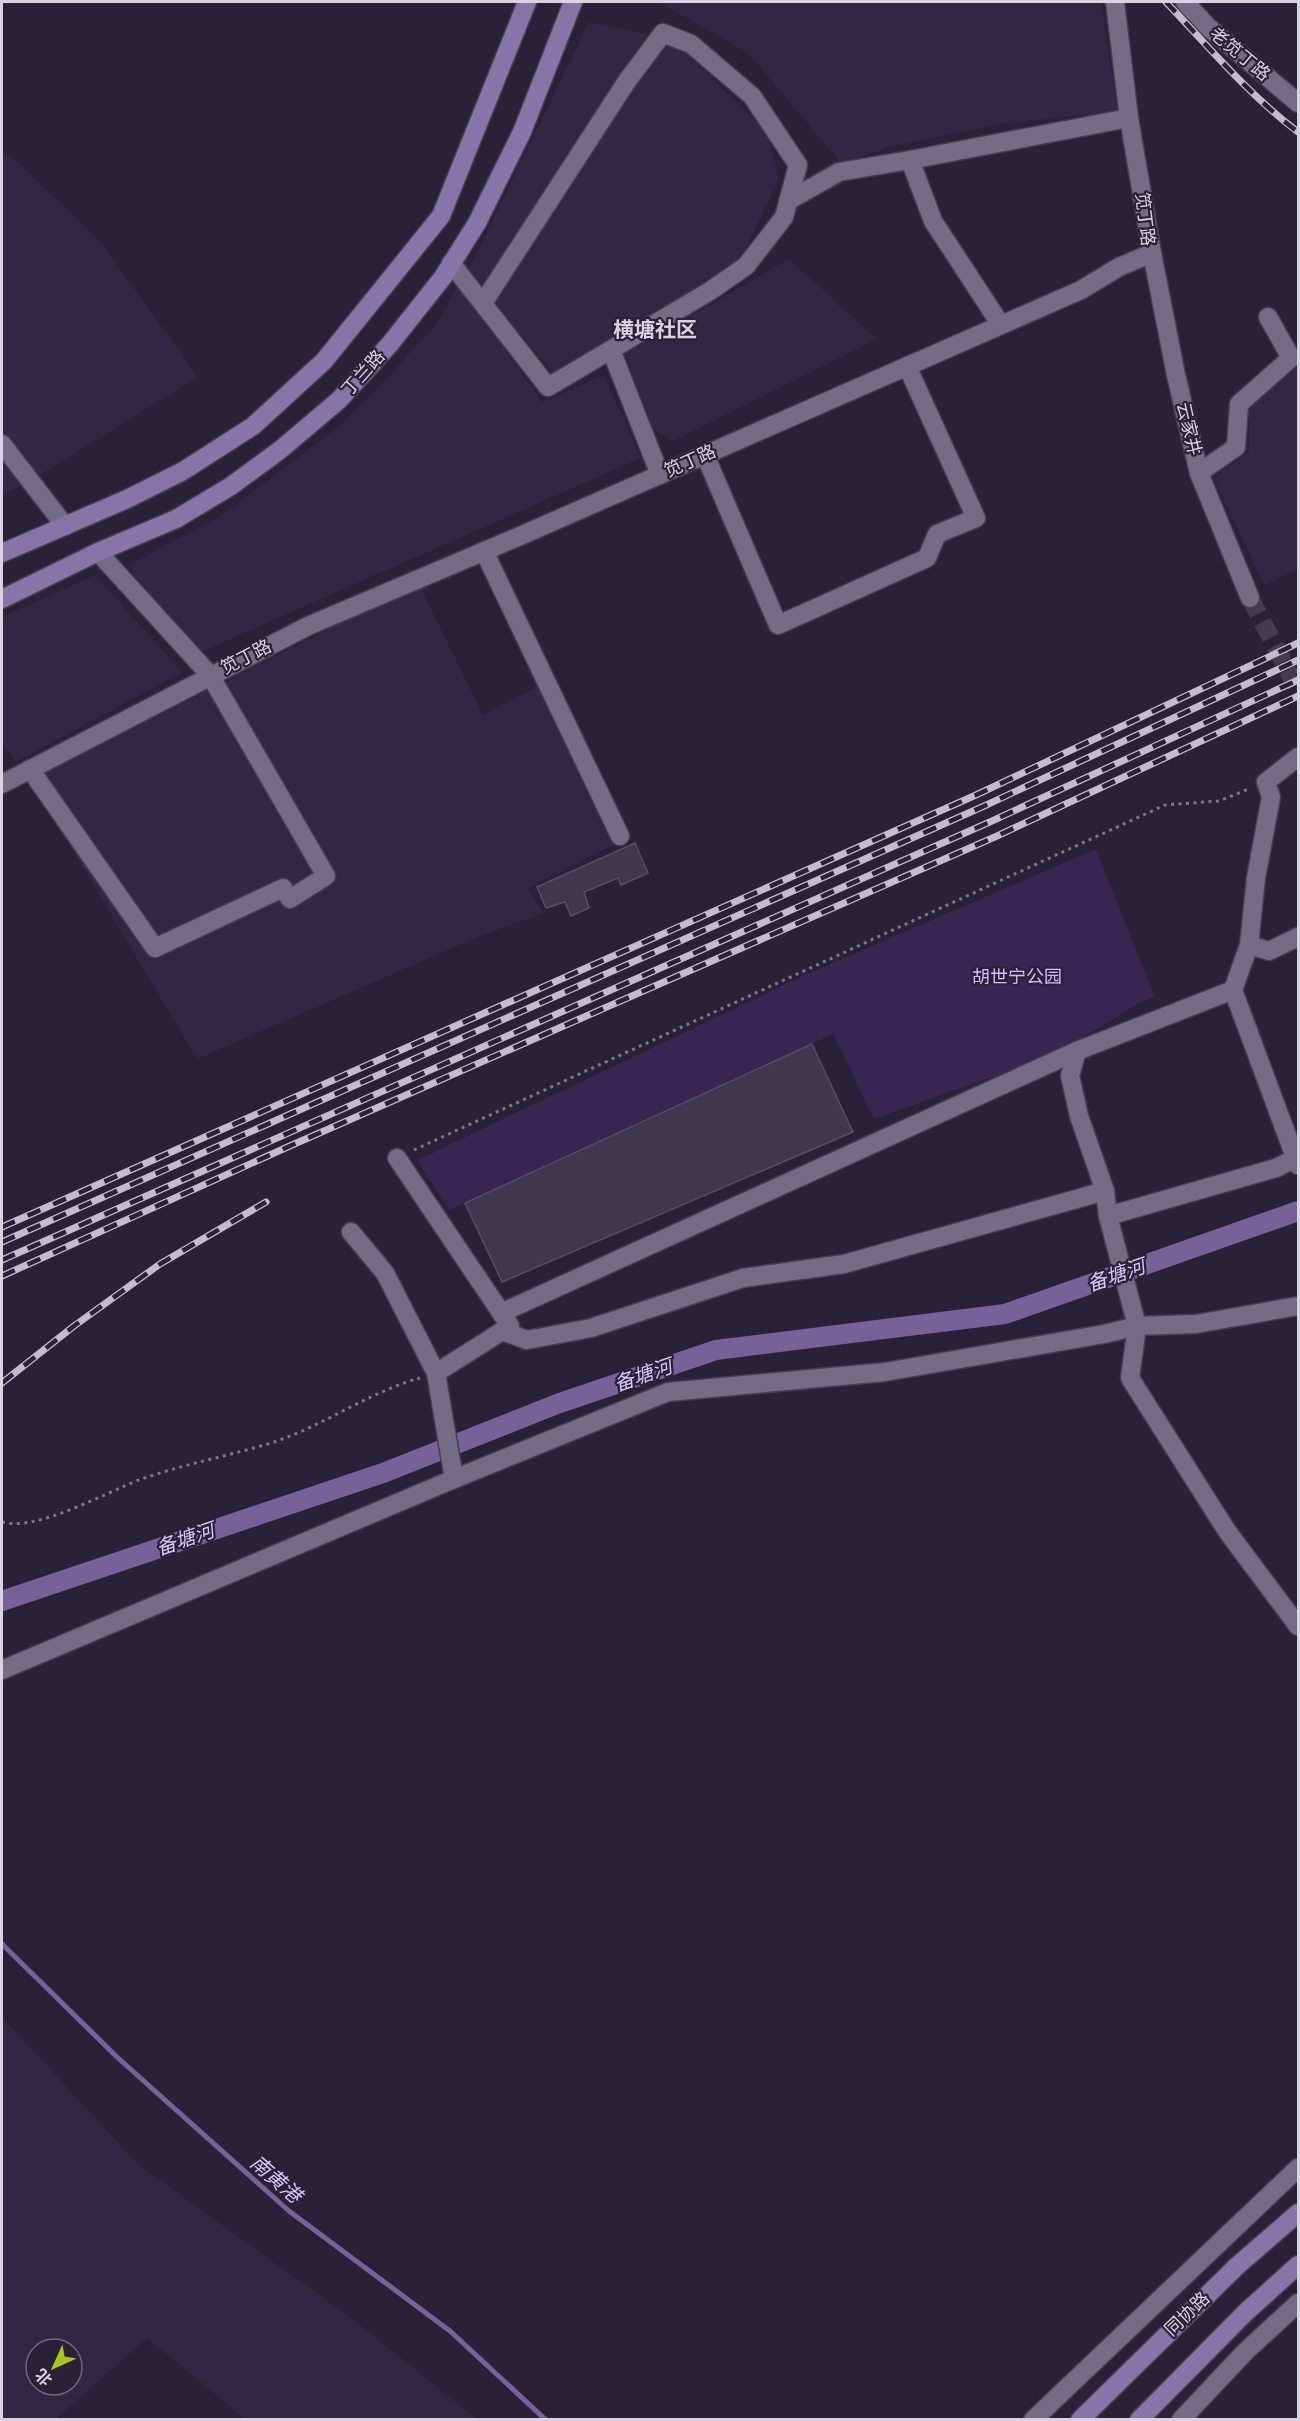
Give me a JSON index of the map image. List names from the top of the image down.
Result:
{
  "streets": {
    "main road": ["丁兰路", "同协路"],
    "street": ["老笕丁路", "笕丁路", "云家井"]
  },
  "crossings": [
    ["笕丁路", "云家井"]
  ],
  "districts": ["横塘社区"],
  "water": ["备塘河", "南黄港"],
  "parks": ["胡世宁公园"],
  "north": "bottom left"
}
